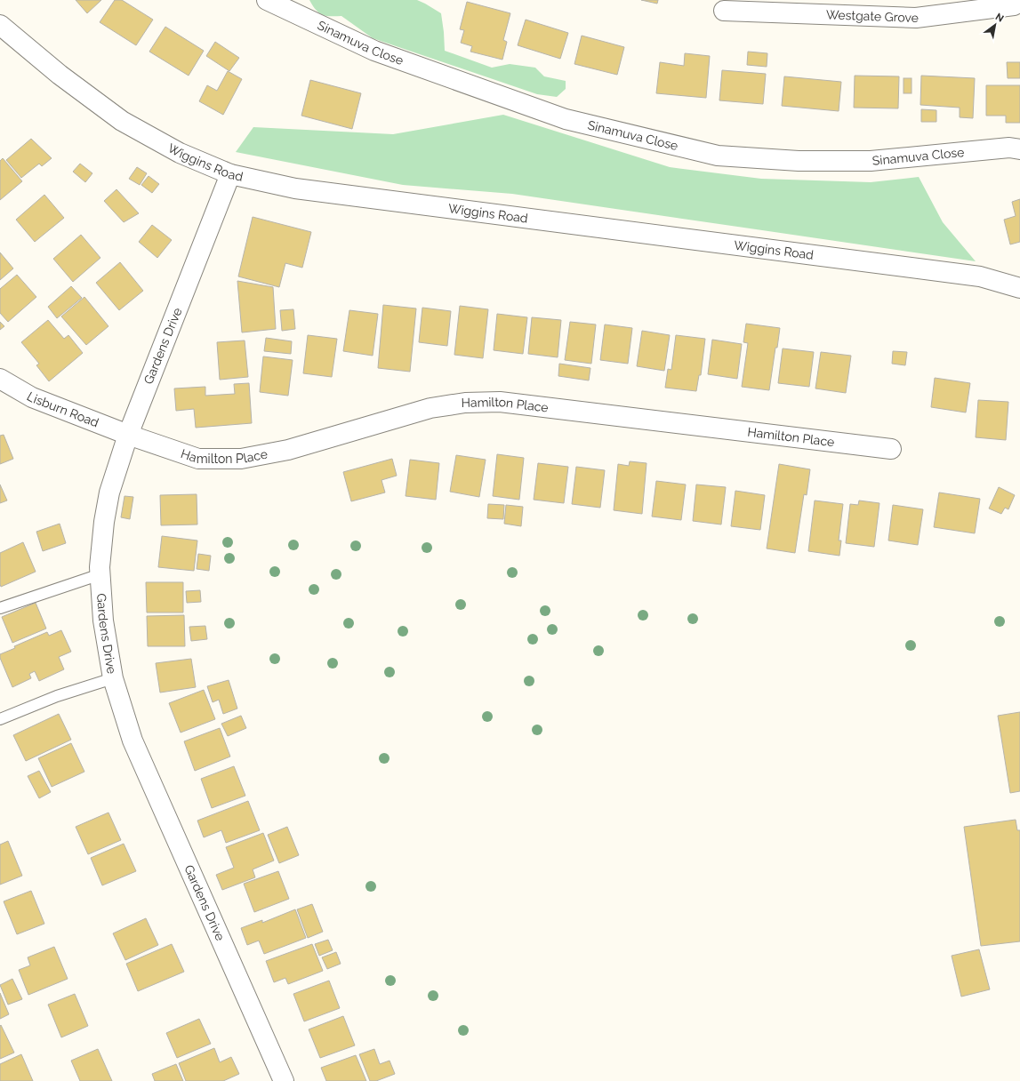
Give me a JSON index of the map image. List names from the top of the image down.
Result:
{
  "streets": {
    "street": [
      "Westgate Grove",
      "Sinamuva Close",
      "Wiggins Road",
      "Gardens Drive",
      "Hamilton Place",
      "Lisburn Road"
    ]
  },
  "crossings": [
    ["Wiggins Road", "Gardens Drive"],
    ["Gardens Drive", "Hamilton Place"],
    ["Gardens Drive", "Lisburn Road"],
    ["Hamilton Place", "Lisburn Road"]
  ],
  "north": "top right"
}
